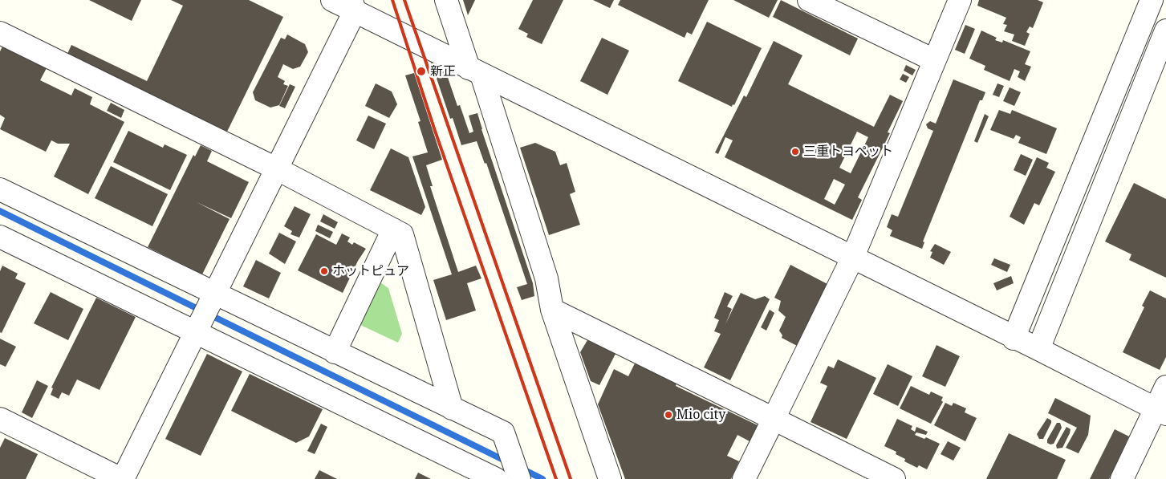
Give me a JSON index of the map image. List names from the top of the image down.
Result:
{
  "places": [
    "新正",
    "三重トヨペット",
    "ホットピュア",
    "Mio city"
  ]
}
